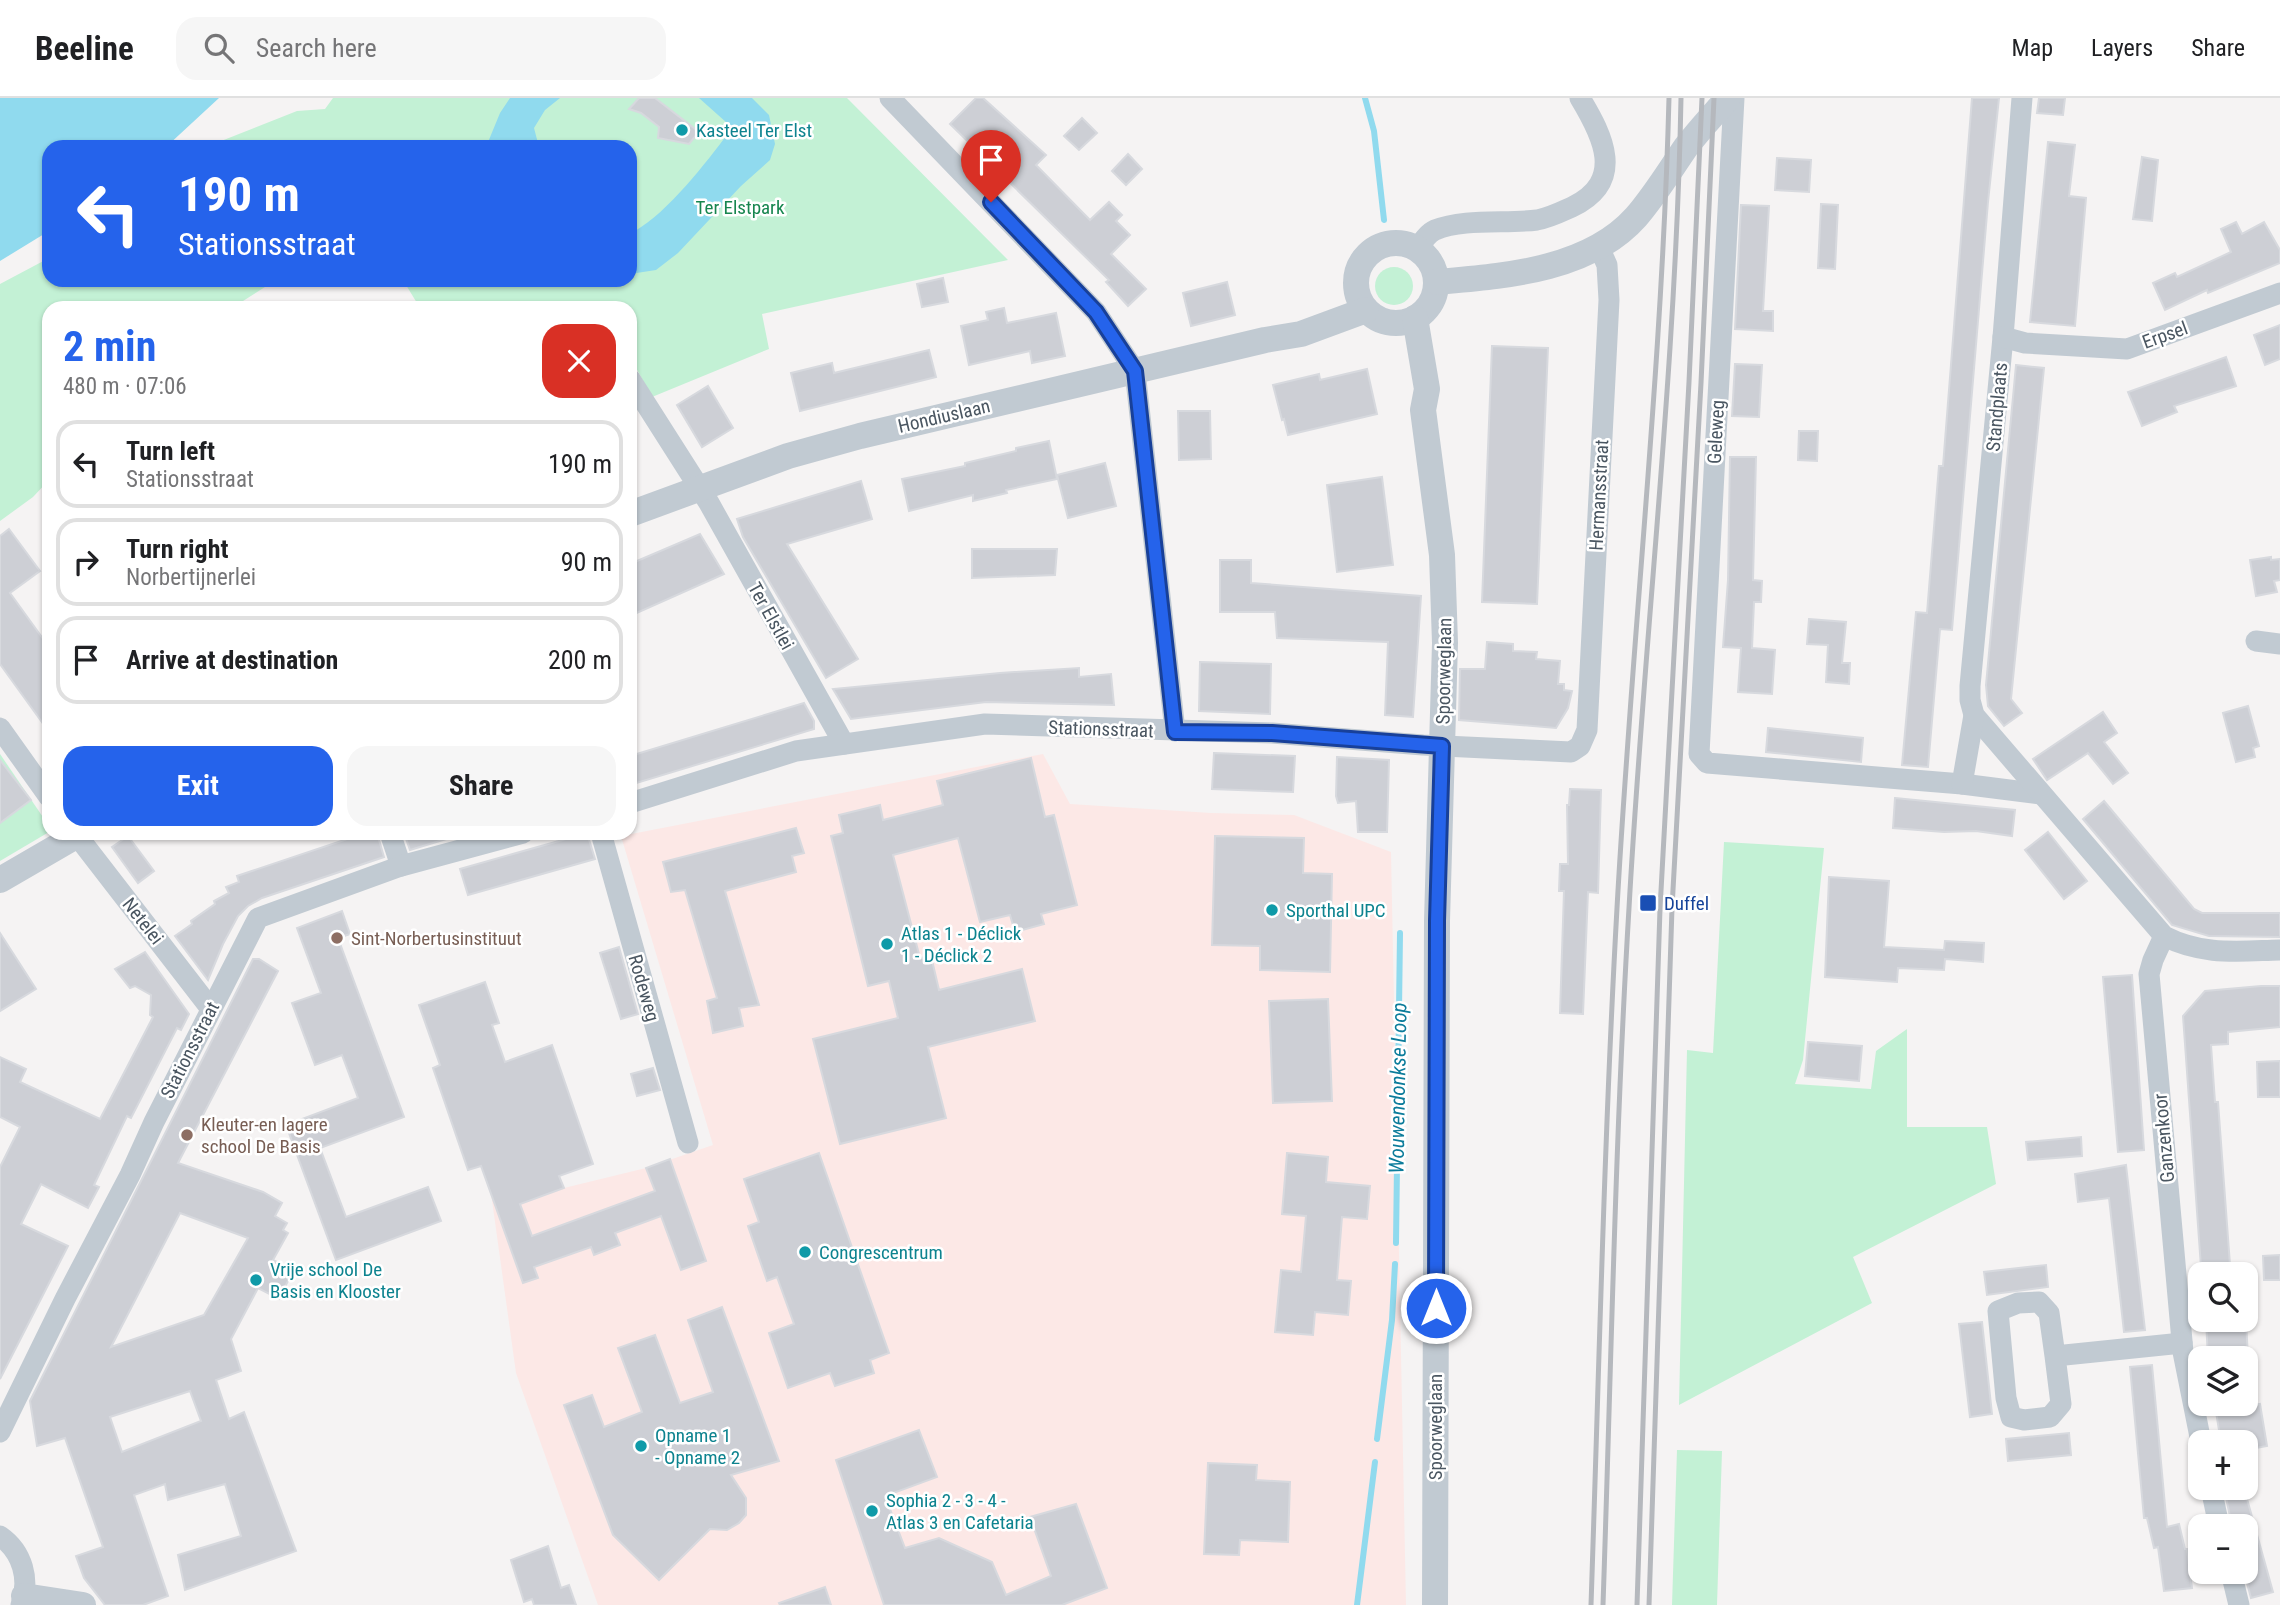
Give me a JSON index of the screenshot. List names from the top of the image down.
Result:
{
  "streets": {
    "street": [
      "Erpsel",
      "Standplaats",
      "Hondiuslaan",
      "Geleweg",
      "Hermansstraat",
      "Ter Elstlei",
      "Spoorweglaan",
      "Stationsstraat",
      "Netelei",
      "Rodeweg",
      "Ganzenkoor"
    ]
  },
  "crossings": [
    ["Erpsel", "Standplaats"],
    ["Standplaats", "Geleweg"],
    ["Hondiuslaan", "Ter Elstlei"],
    ["Hondiuslaan", "Spoorweglaan"],
    ["Hermansstraat", "Stationsstraat"],
    ["Ter Elstlei", "Stationsstraat"],
    ["Spoorweglaan", "Stationsstraat"],
    ["Stationsstraat", "Netelei"]
  ],
  "water": ["Wouwendonkse Loop"],
  "parks": ["Ter Elstpark"],
  "places": {
    "other": [
      "Kasteel Ter Elst",
      "Sporthal UPC",
      "Sint-Norbertusinstituut",
      "Atlas 1 - Déclick 1 - Déclick 2",
      "Kleuter-en lagere school De Basis",
      "Congrescentrum",
      "Vrije school De Basis en Klooster",
      "Opname 1 - Opname 2",
      "Sophia 2 - 3 - 4 - Atlas 3 en Cafetaria"
    ],
    "transit": ["Duffel"]
  },
  "page": {
    "header": "Beeline",
    "search": "Search here",
    "nav": ["Map", "Layers", "Share"],
    "turn": ["190 m", "Stationsstraat"],
    "heading": ["2 min", "480 m · 07:06"],
    "list": [
      {
        "name": "Turn left",
        "note": "Stationsstraat",
        "value": "190 m"
      },
      {
        "name": "Turn right",
        "note": "Norbertijnerlei",
        "value": "90 m"
      },
      {
        "name": "Arrive at destination",
        "value": "200 m"
      }
    ],
    "buttons": ["Exit", "Share"],
    "map_buttons": ["+", "−"]
  }
}
